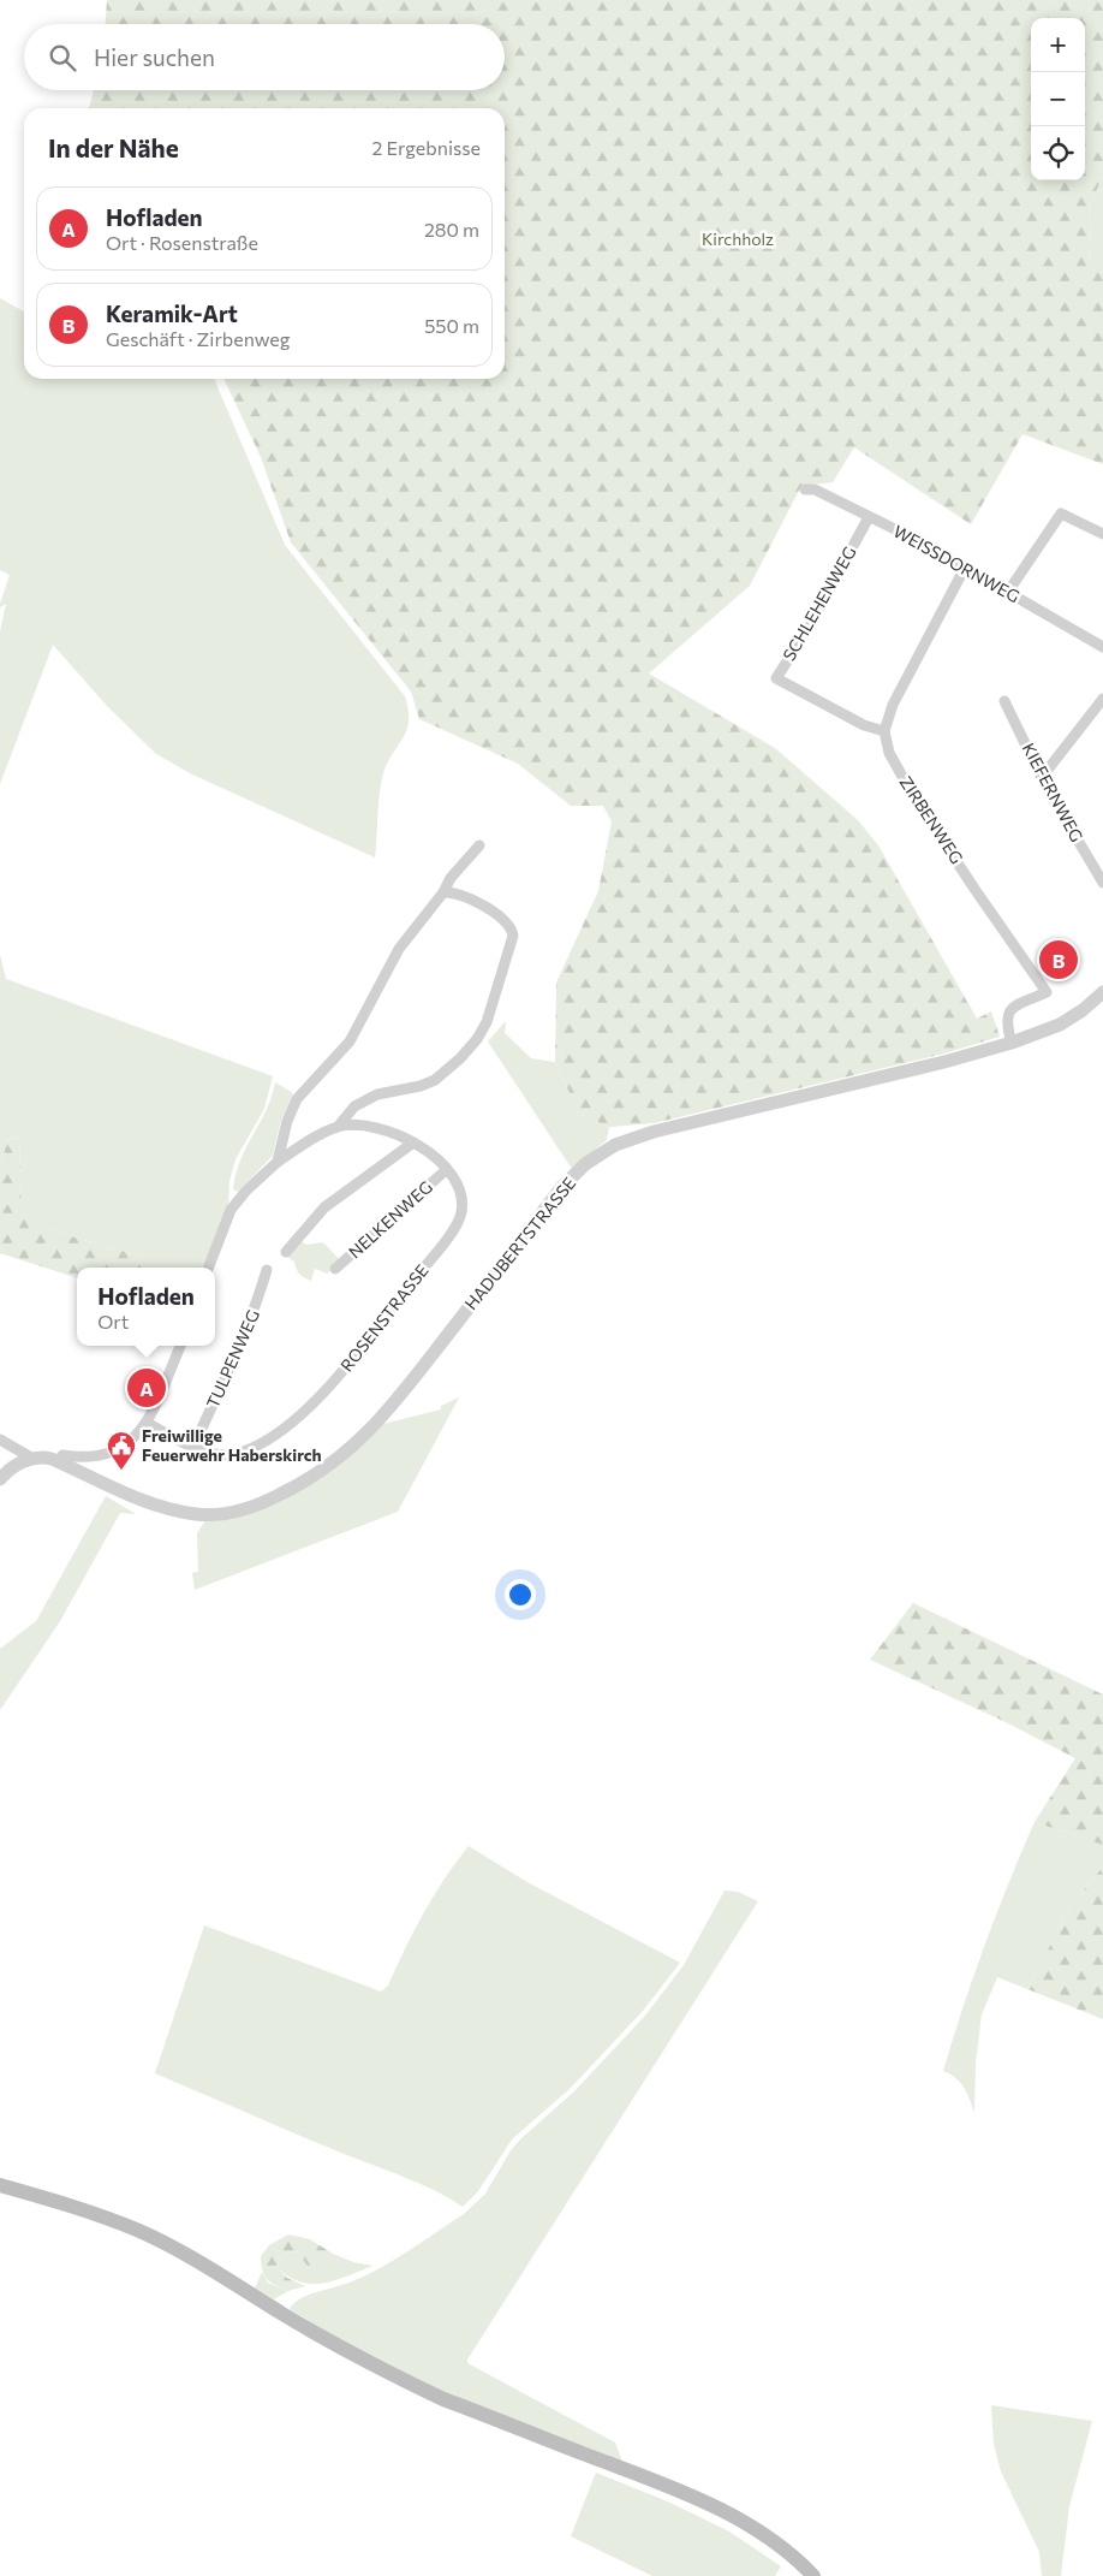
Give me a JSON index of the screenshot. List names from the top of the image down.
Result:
{
  "streets": {
    "street": [
      "WEISSDORNWEG",
      "SCHLEHENWEG",
      "KIEFERNWEG",
      "ZIRBENWEG",
      "NELKENWEG",
      "HADUBERTSTRASSE",
      "ROSENSTRASSE",
      "TULPENWEG"
    ]
  },
  "crossings": [
    ["WEISSDORNWEG", "SCHLEHENWEG"],
    ["SCHLEHENWEG", "ZIRBENWEG"],
    ["ZIRBENWEG", "HADUBERTSTRASSE"],
    ["NELKENWEG", "ROSENSTRASSE"],
    ["ROSENSTRASSE", "TULPENWEG"]
  ],
  "parks": ["Kirchholz"],
  "places": {
    "public building": ["Freiwillige Feuerwehr Haberskirch"]
  },
  "page": {
    "map_buttons": ["+", "−"],
    "search": "Hier suchen",
    "heading": ["In der Nähe", "2 Ergebnisse"],
    "list": [
      {
        "mark": "A",
        "name": "Hofladen",
        "note": "Ort · Rosenstraße",
        "value": "280 m"
      },
      {
        "mark": "B",
        "name": "Keramik-Art",
        "note": "Geschäft · Zirbenweg",
        "value": "550 m"
      }
    ],
    "pins": ["B", "A"],
    "popup": ["Hofladen", "Ort"]
  }
}
